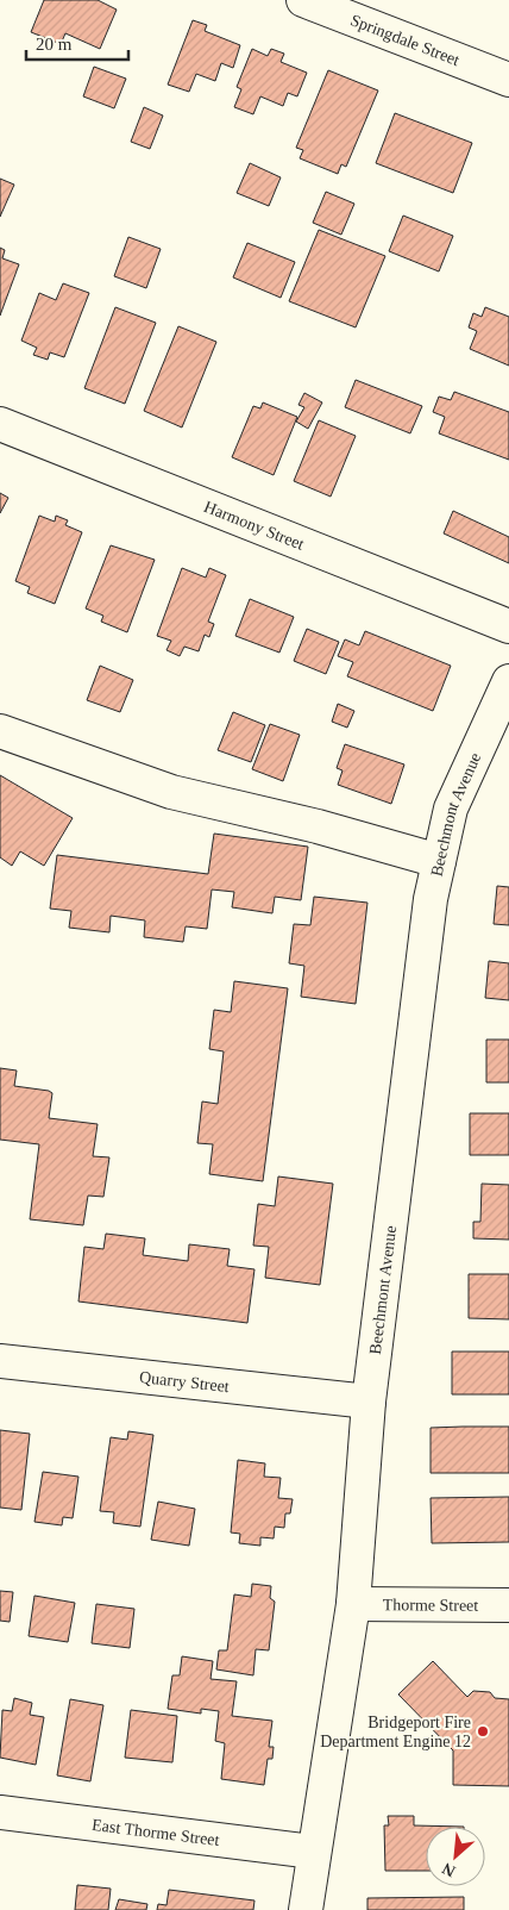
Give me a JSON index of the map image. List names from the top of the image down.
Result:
{
  "streets": {
    "street": [
      "Springdale Street",
      "Harmony Street",
      "Beechmont Avenue",
      "Quarry Street",
      "Thorme Street",
      "East Thorme Street"
    ]
  },
  "crossings": [
    ["Beechmont Avenue", "Quarry Street"],
    ["Beechmont Avenue", "Thorme Street"],
    ["Beechmont Avenue", "East Thorme Street"]
  ],
  "places": ["Bridgeport Fire Department Engine 12"],
  "scale_bar": "20 m",
  "north": "bottom left"
}
